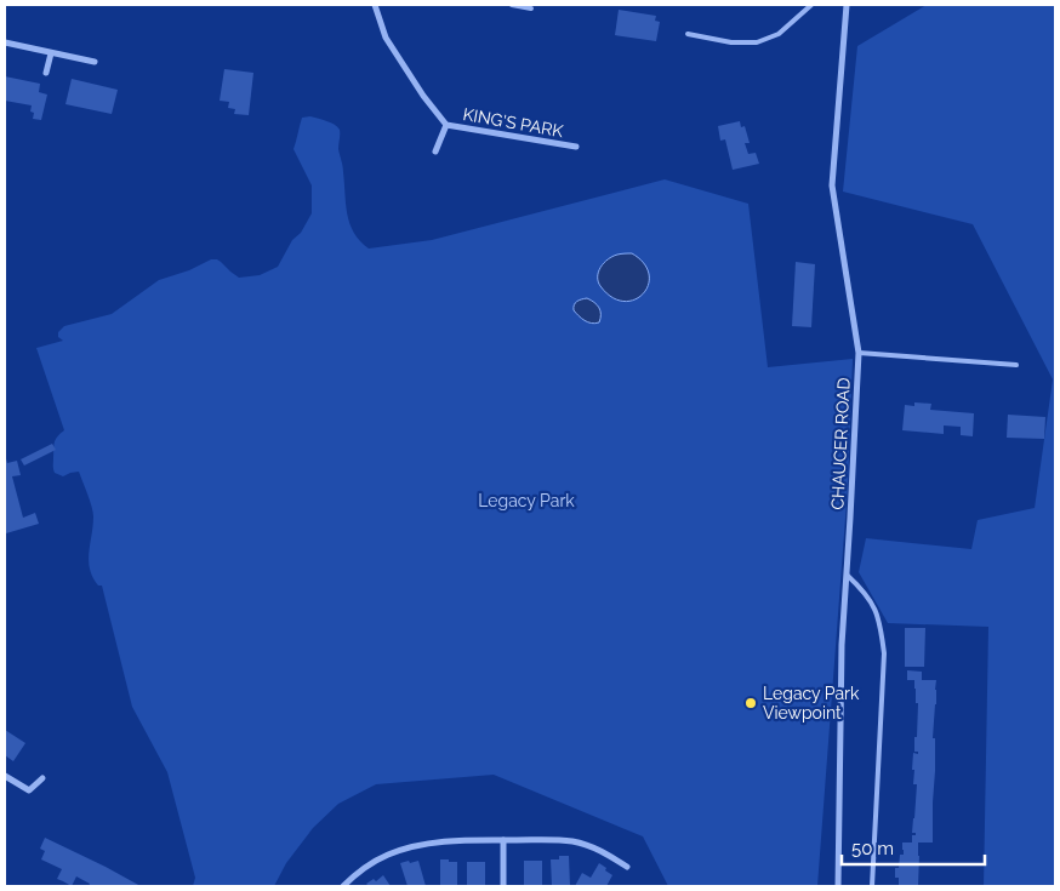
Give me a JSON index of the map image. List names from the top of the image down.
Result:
{
  "streets": {
    "street": ["KING'S PARK", "CHAUCER ROAD"]
  },
  "parks": ["Legacy Park"],
  "places": ["Legacy Park Viewpoint"],
  "scale_bar": "50 m"
}
